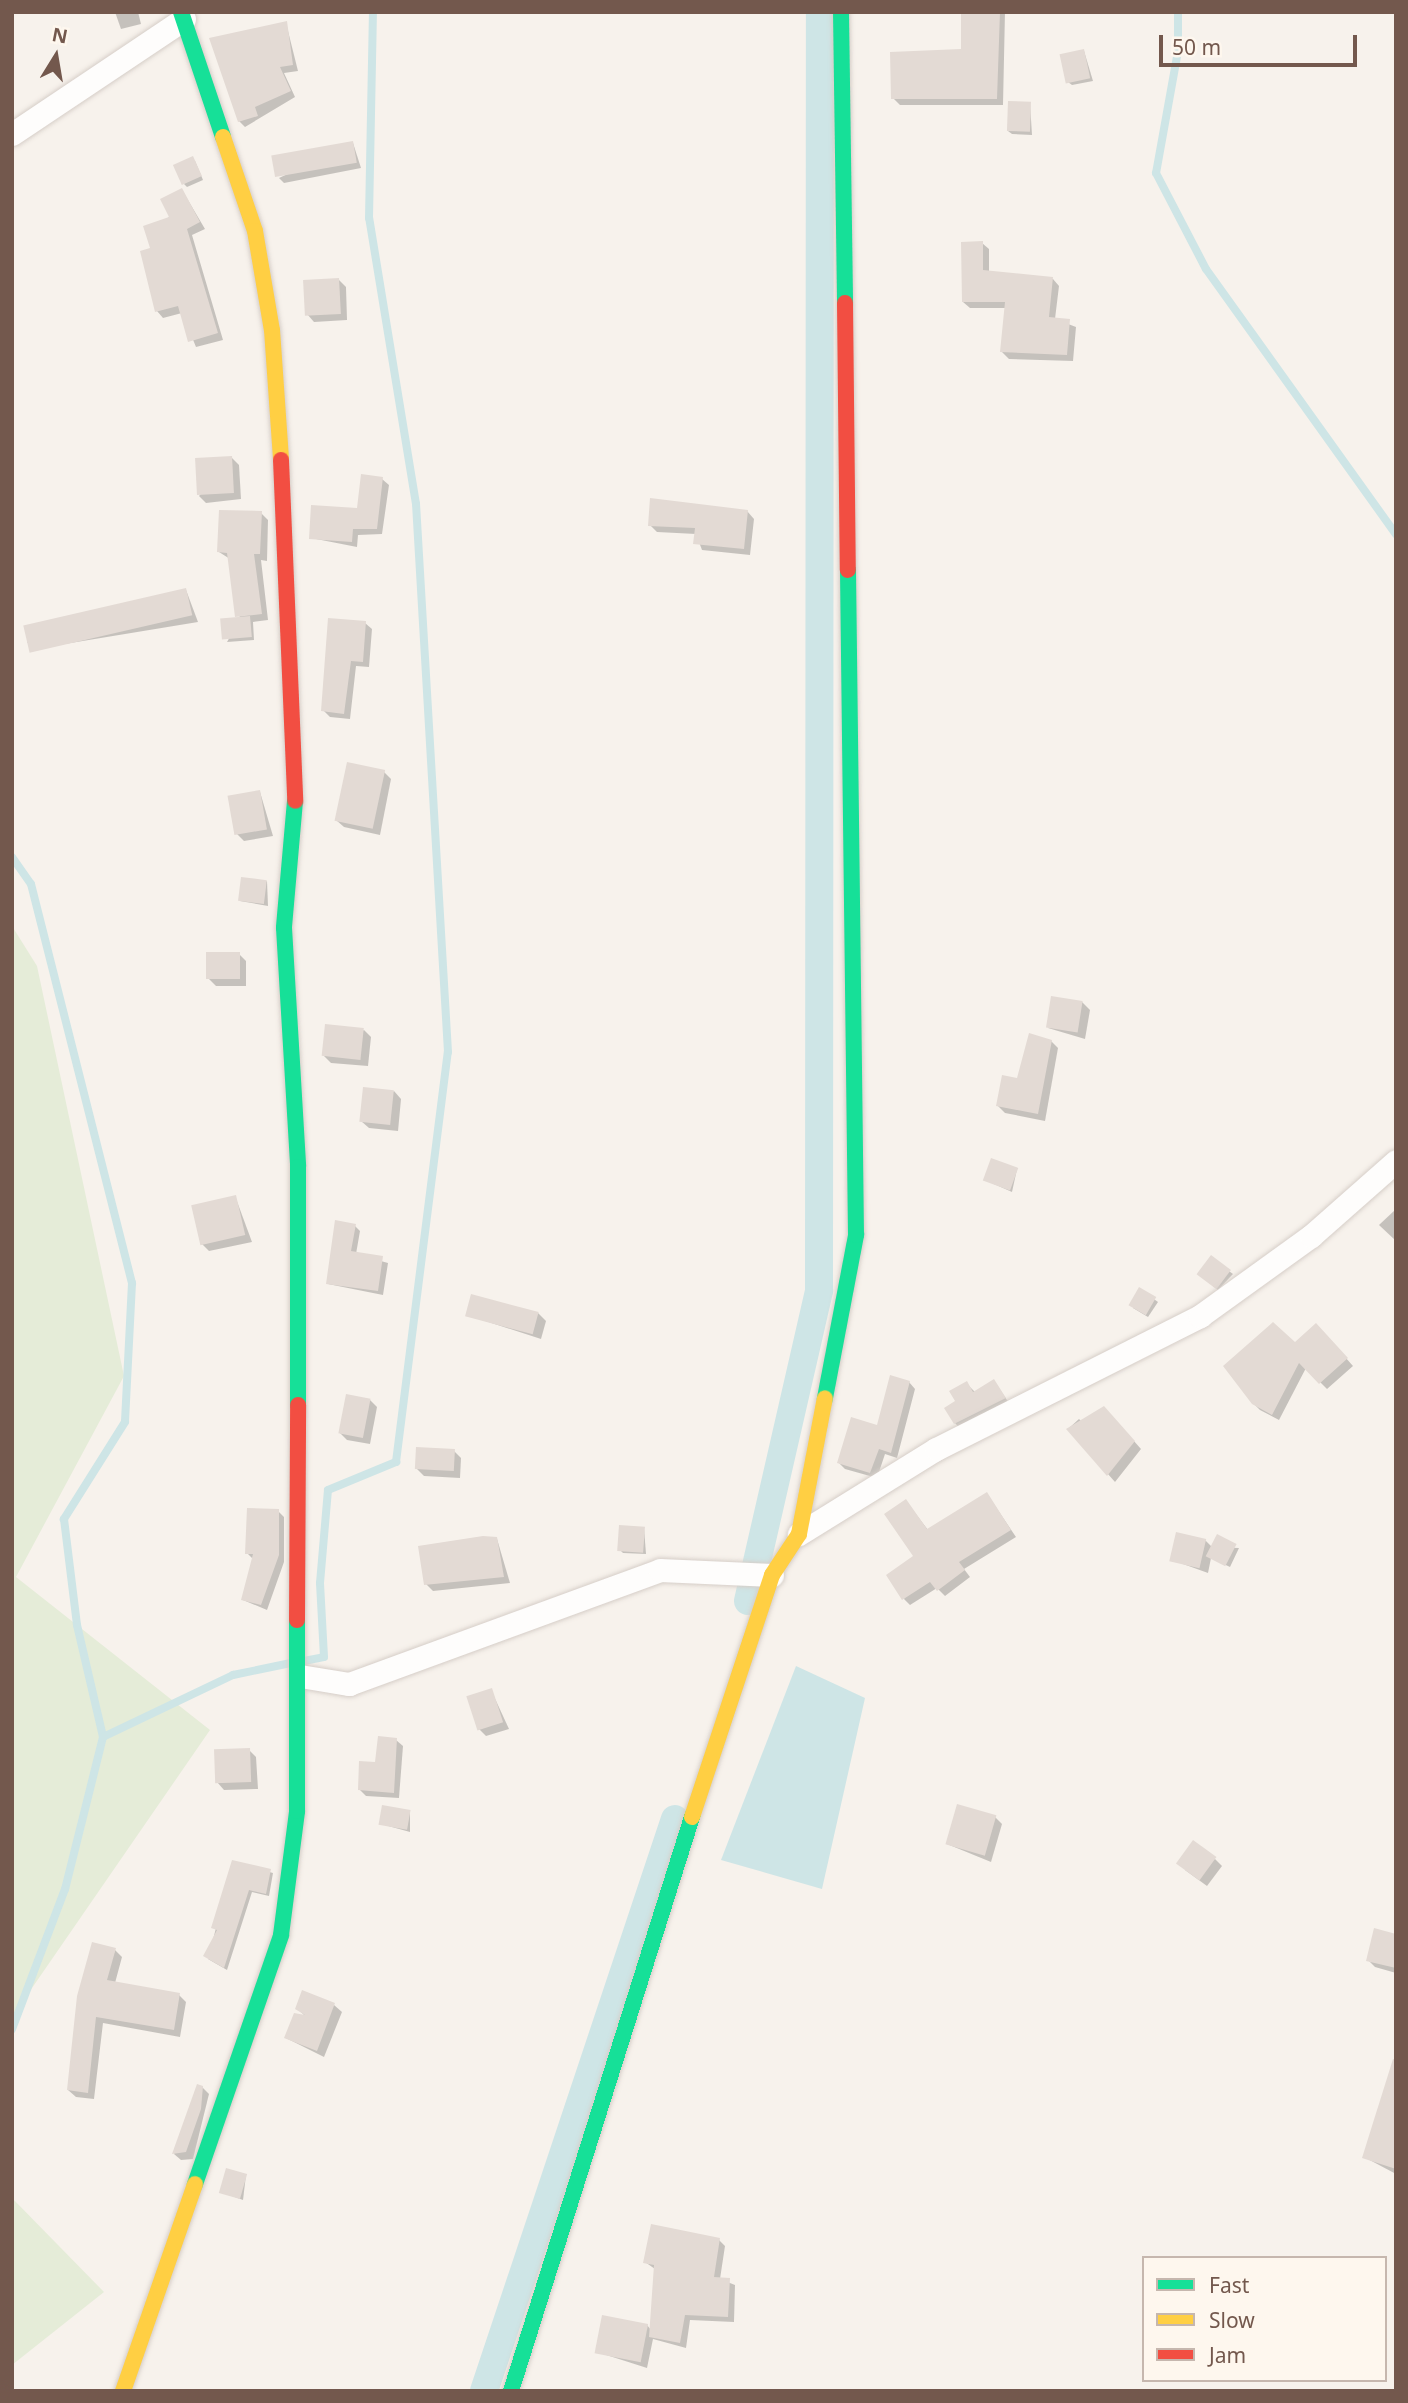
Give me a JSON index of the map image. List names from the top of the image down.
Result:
{
  "legend": ["Fast", "Slow", "Jam"],
  "scale_bar": "50 m",
  "north": "top"
}
